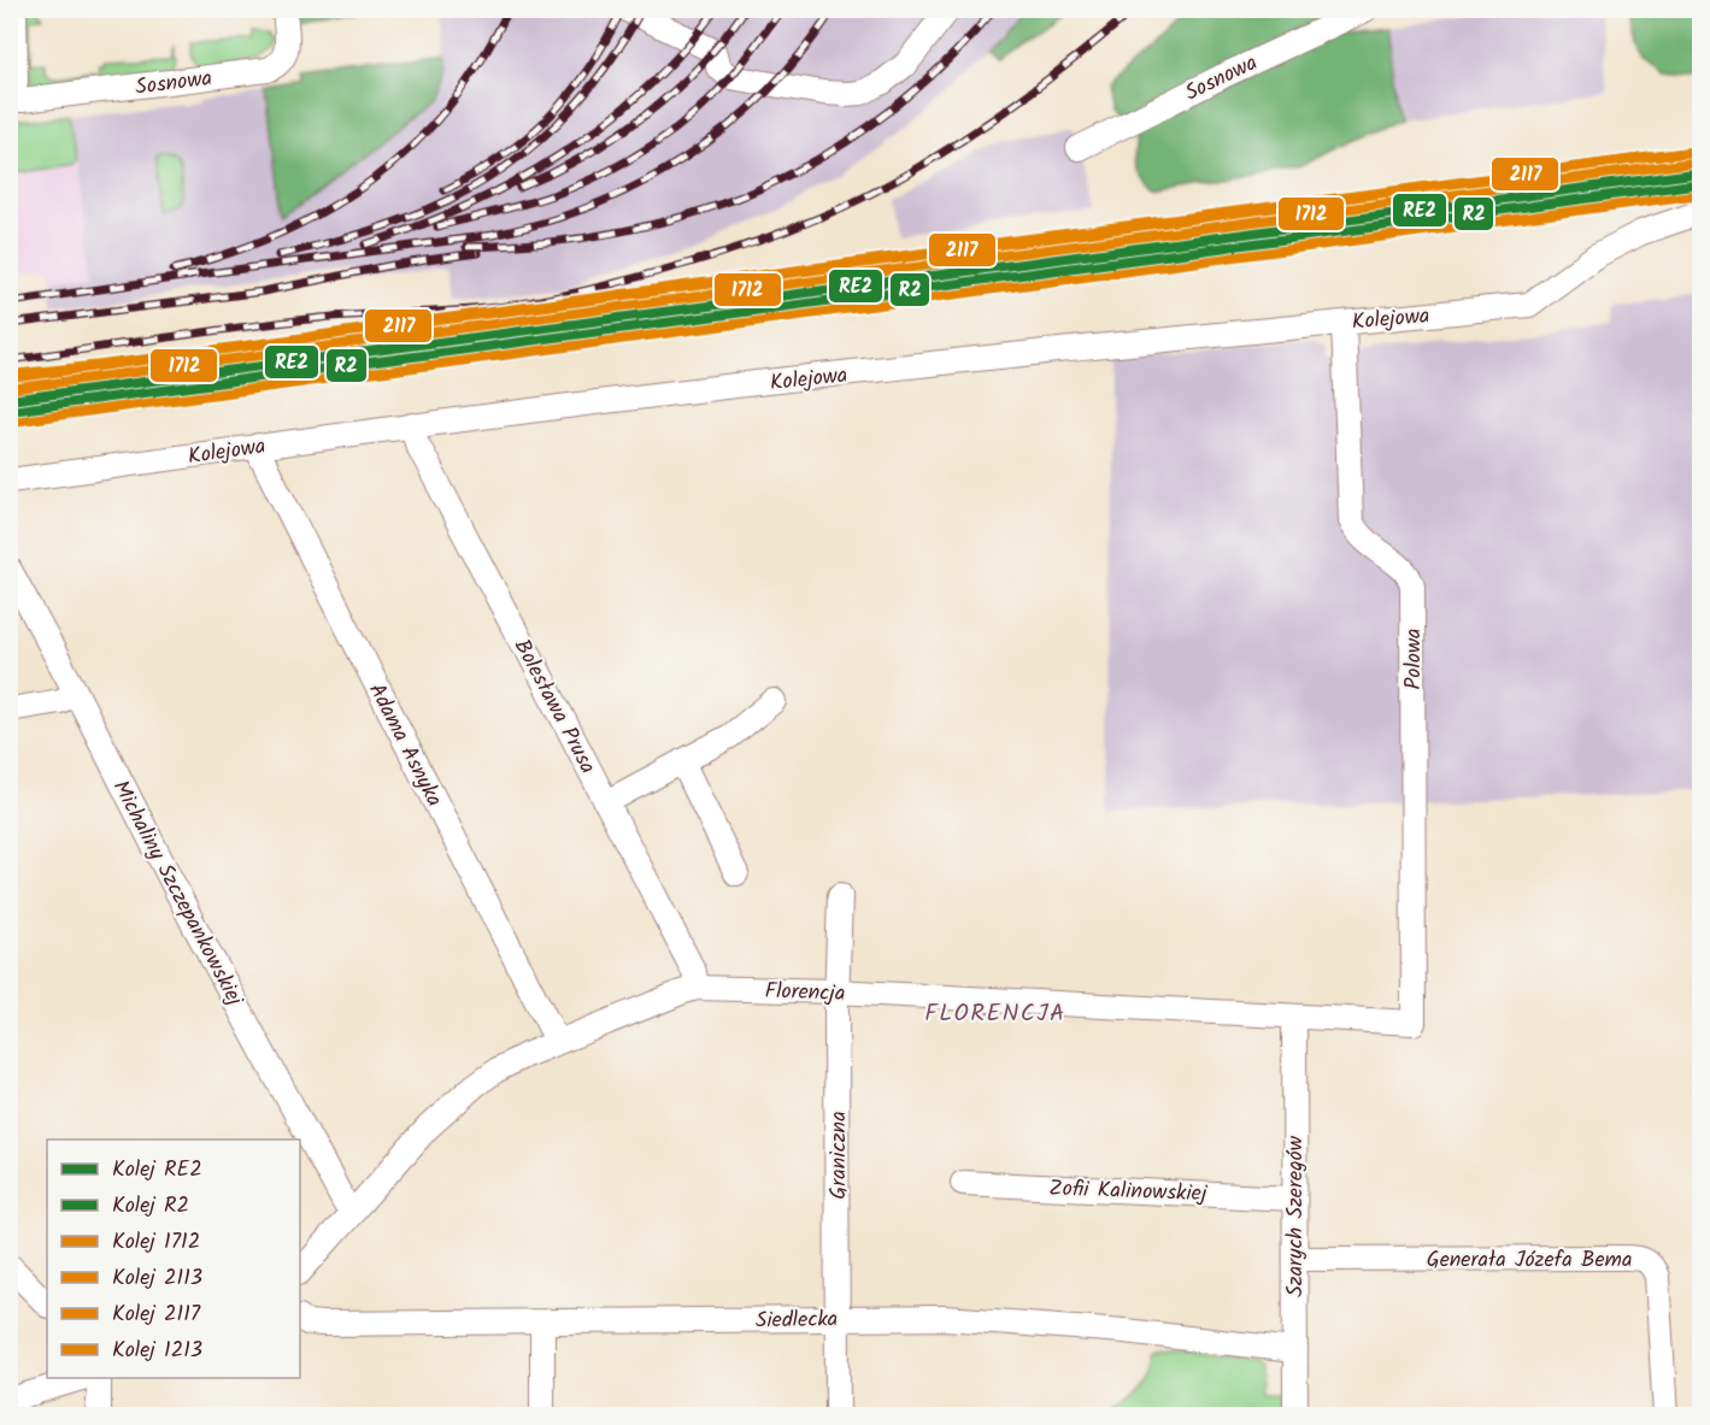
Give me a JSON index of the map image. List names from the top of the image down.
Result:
{
  "streets": {
    "street": [
      "Sosnowa",
      "Kolejowa",
      "Polowa",
      "Bolesława Prusa",
      "Adama Asnyka",
      "Michaliny Szczepankowskiej",
      "Florencja",
      "Graniczna",
      "Zofii Kalinowskiej",
      "Szarych Szeregów",
      "Generała Józefa Bema",
      "Siedlecka"
    ]
  },
  "crossings": [
    ["Kolejowa", "Polowa"],
    ["Kolejowa", "Bolesława Prusa"],
    ["Kolejowa", "Adama Asnyka"],
    ["Polowa", "Florencja"],
    ["Bolesława Prusa", "Florencja"],
    ["Adama Asnyka", "Florencja"],
    ["Michaliny Szczepankowskiej", "Florencja"],
    ["Florencja", "Graniczna"],
    ["Florencja", "Szarych Szeregów"],
    ["Graniczna", "Siedlecka"],
    ["Zofii Kalinowskiej", "Szarych Szeregów"],
    ["Szarych Szeregów", "Generała Józefa Bema"],
    ["Szarych Szeregów", "Siedlecka"]
  ],
  "districts": ["FLORENCJA"],
  "lines": [
    "rail line 2117",
    "rail line 1213",
    "rail line 1712",
    "rail line RE2",
    "rail line R2",
    "rail line 2113"
  ],
  "legend": [
    "Kolej RE2",
    "Kolej R2",
    "Kolej 1712",
    "Kolej 2113",
    "Kolej 2117",
    "Kolej 1213"
  ]
}
